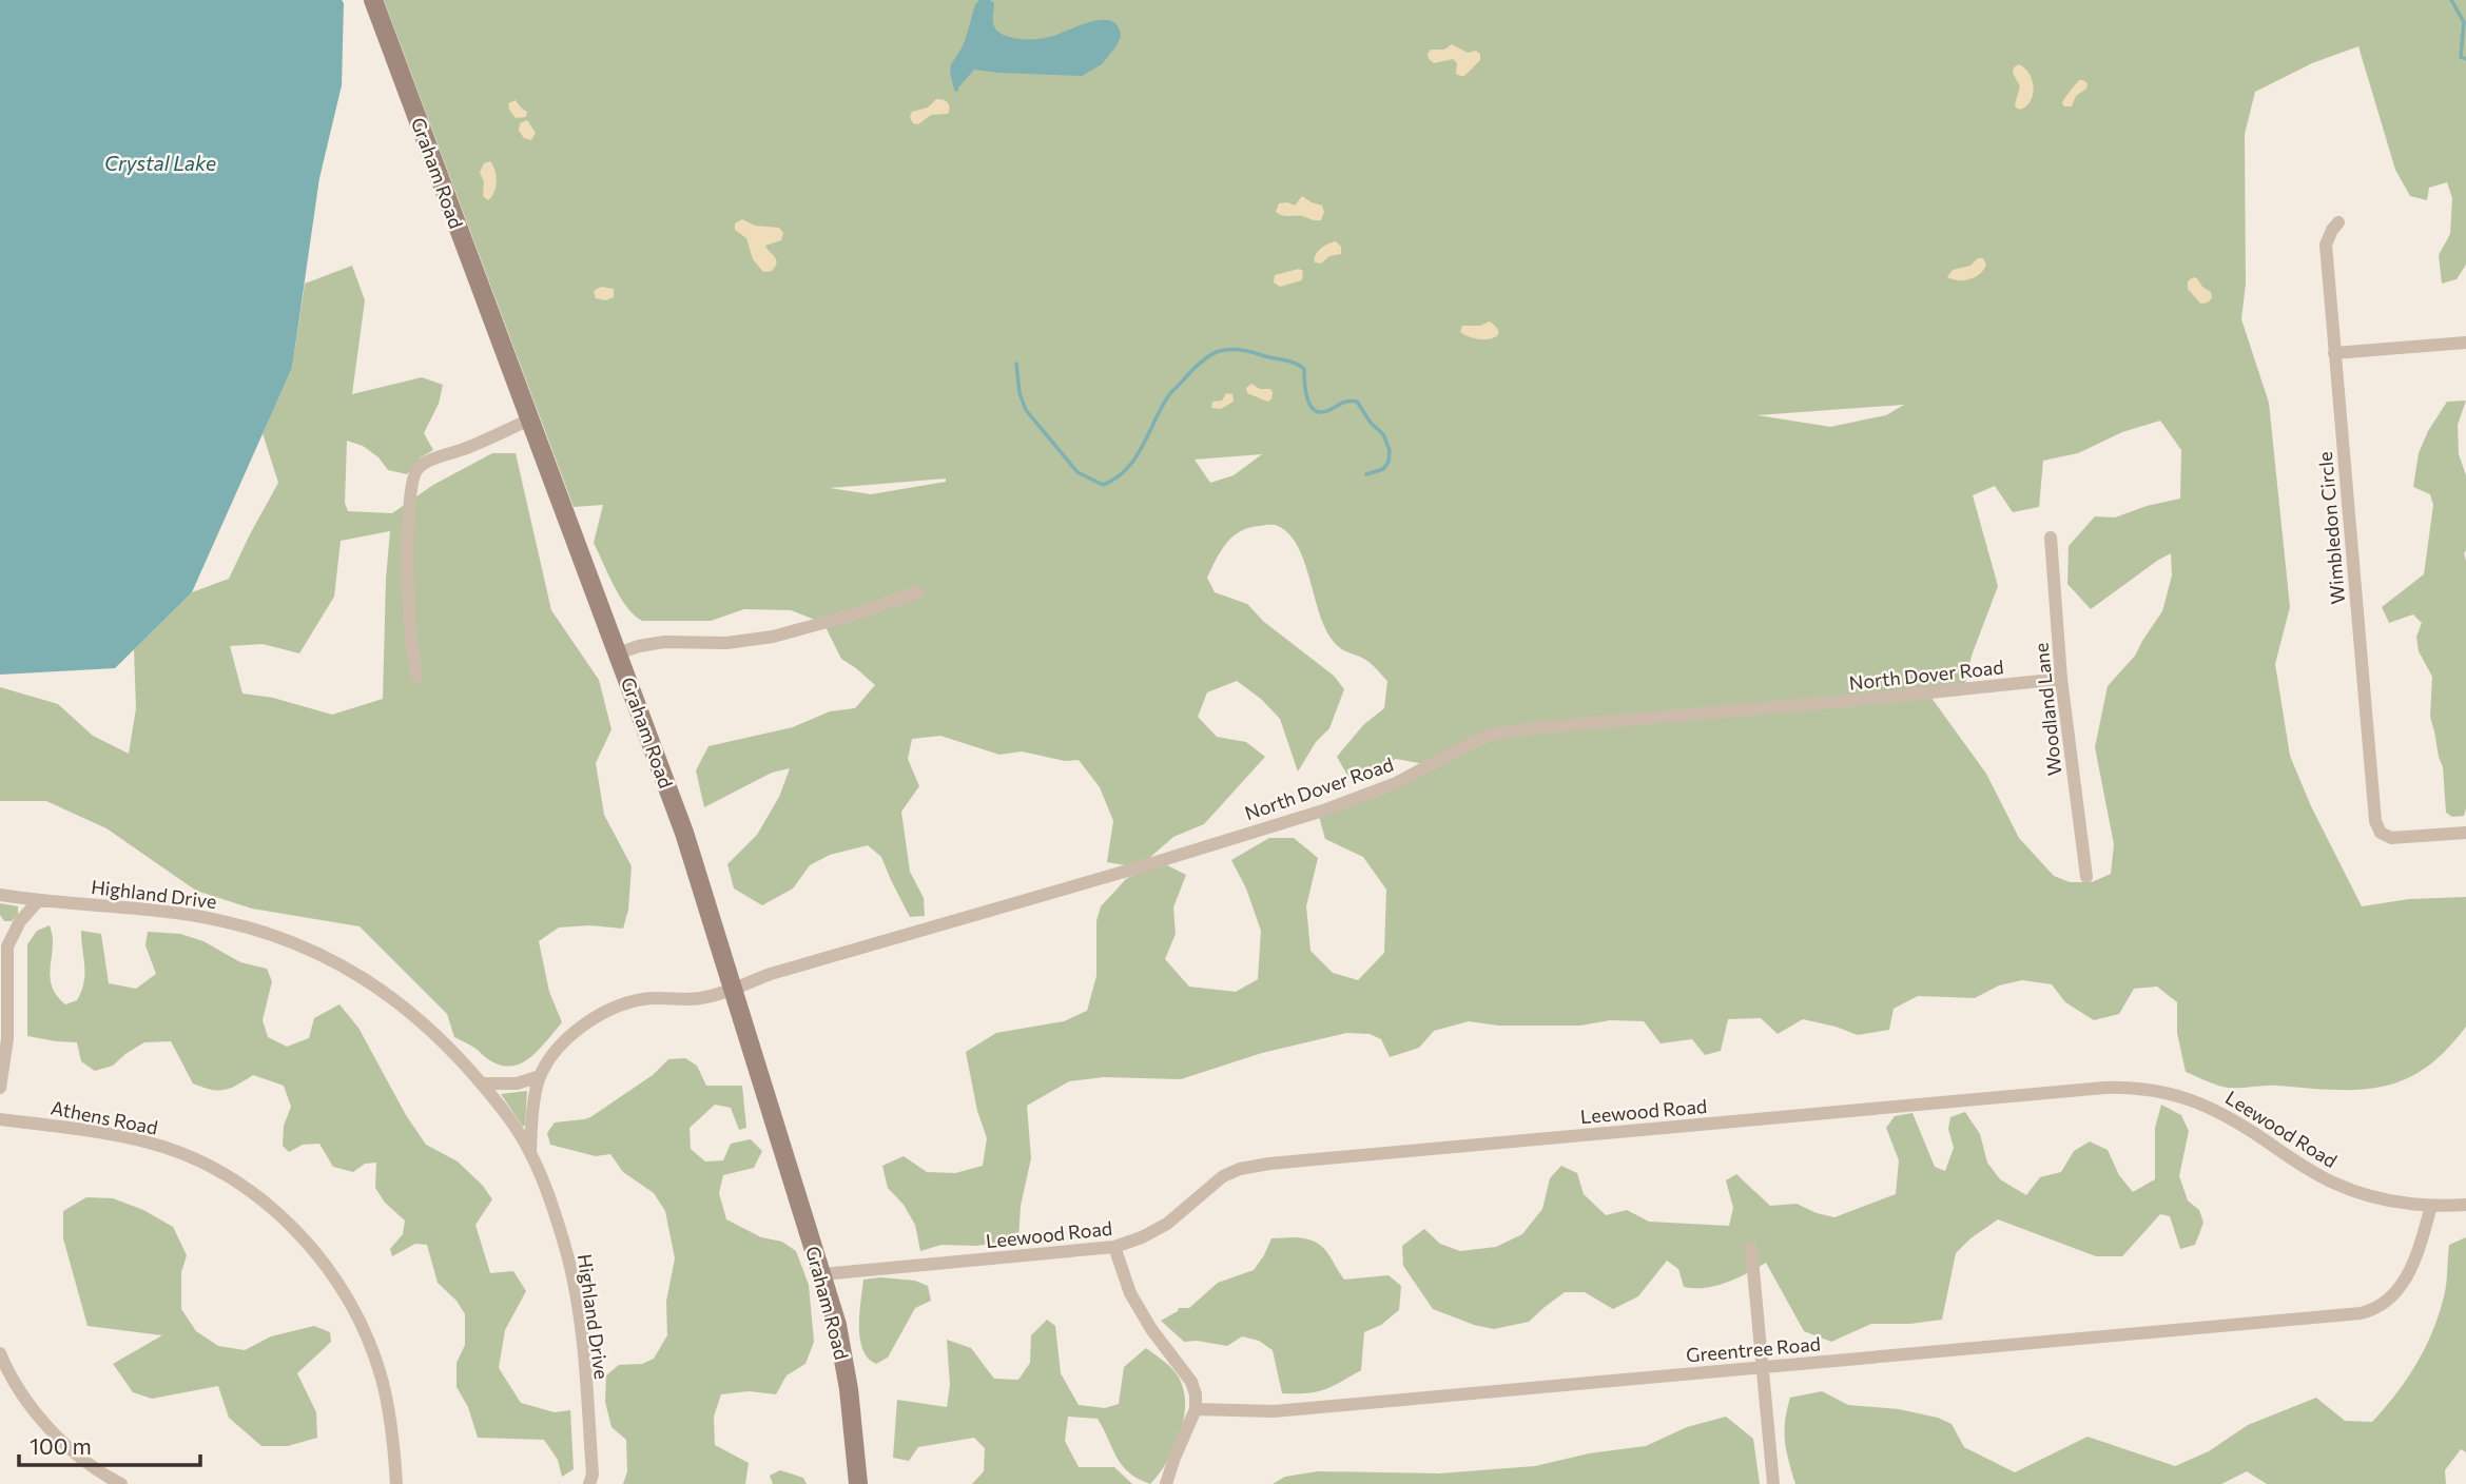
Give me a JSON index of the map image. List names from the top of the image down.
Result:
{
  "streets": {
    "main road": ["Graham Road"],
    "street": [
      "Wimbledon Circle",
      "North Dover Road",
      "Woodland Lane",
      "Highland Drive",
      "Leewood Road",
      "Athens Road",
      "Greentree Road"
    ]
  },
  "crossings": [
    ["Graham Road", "North Dover Road"],
    ["Graham Road", "Leewood Road"],
    ["North Dover Road", "Woodland Lane"],
    ["Leewood Road", "Greentree Road"]
  ],
  "water": ["Crystal Lake"],
  "scale_bar": "100 m"
}
